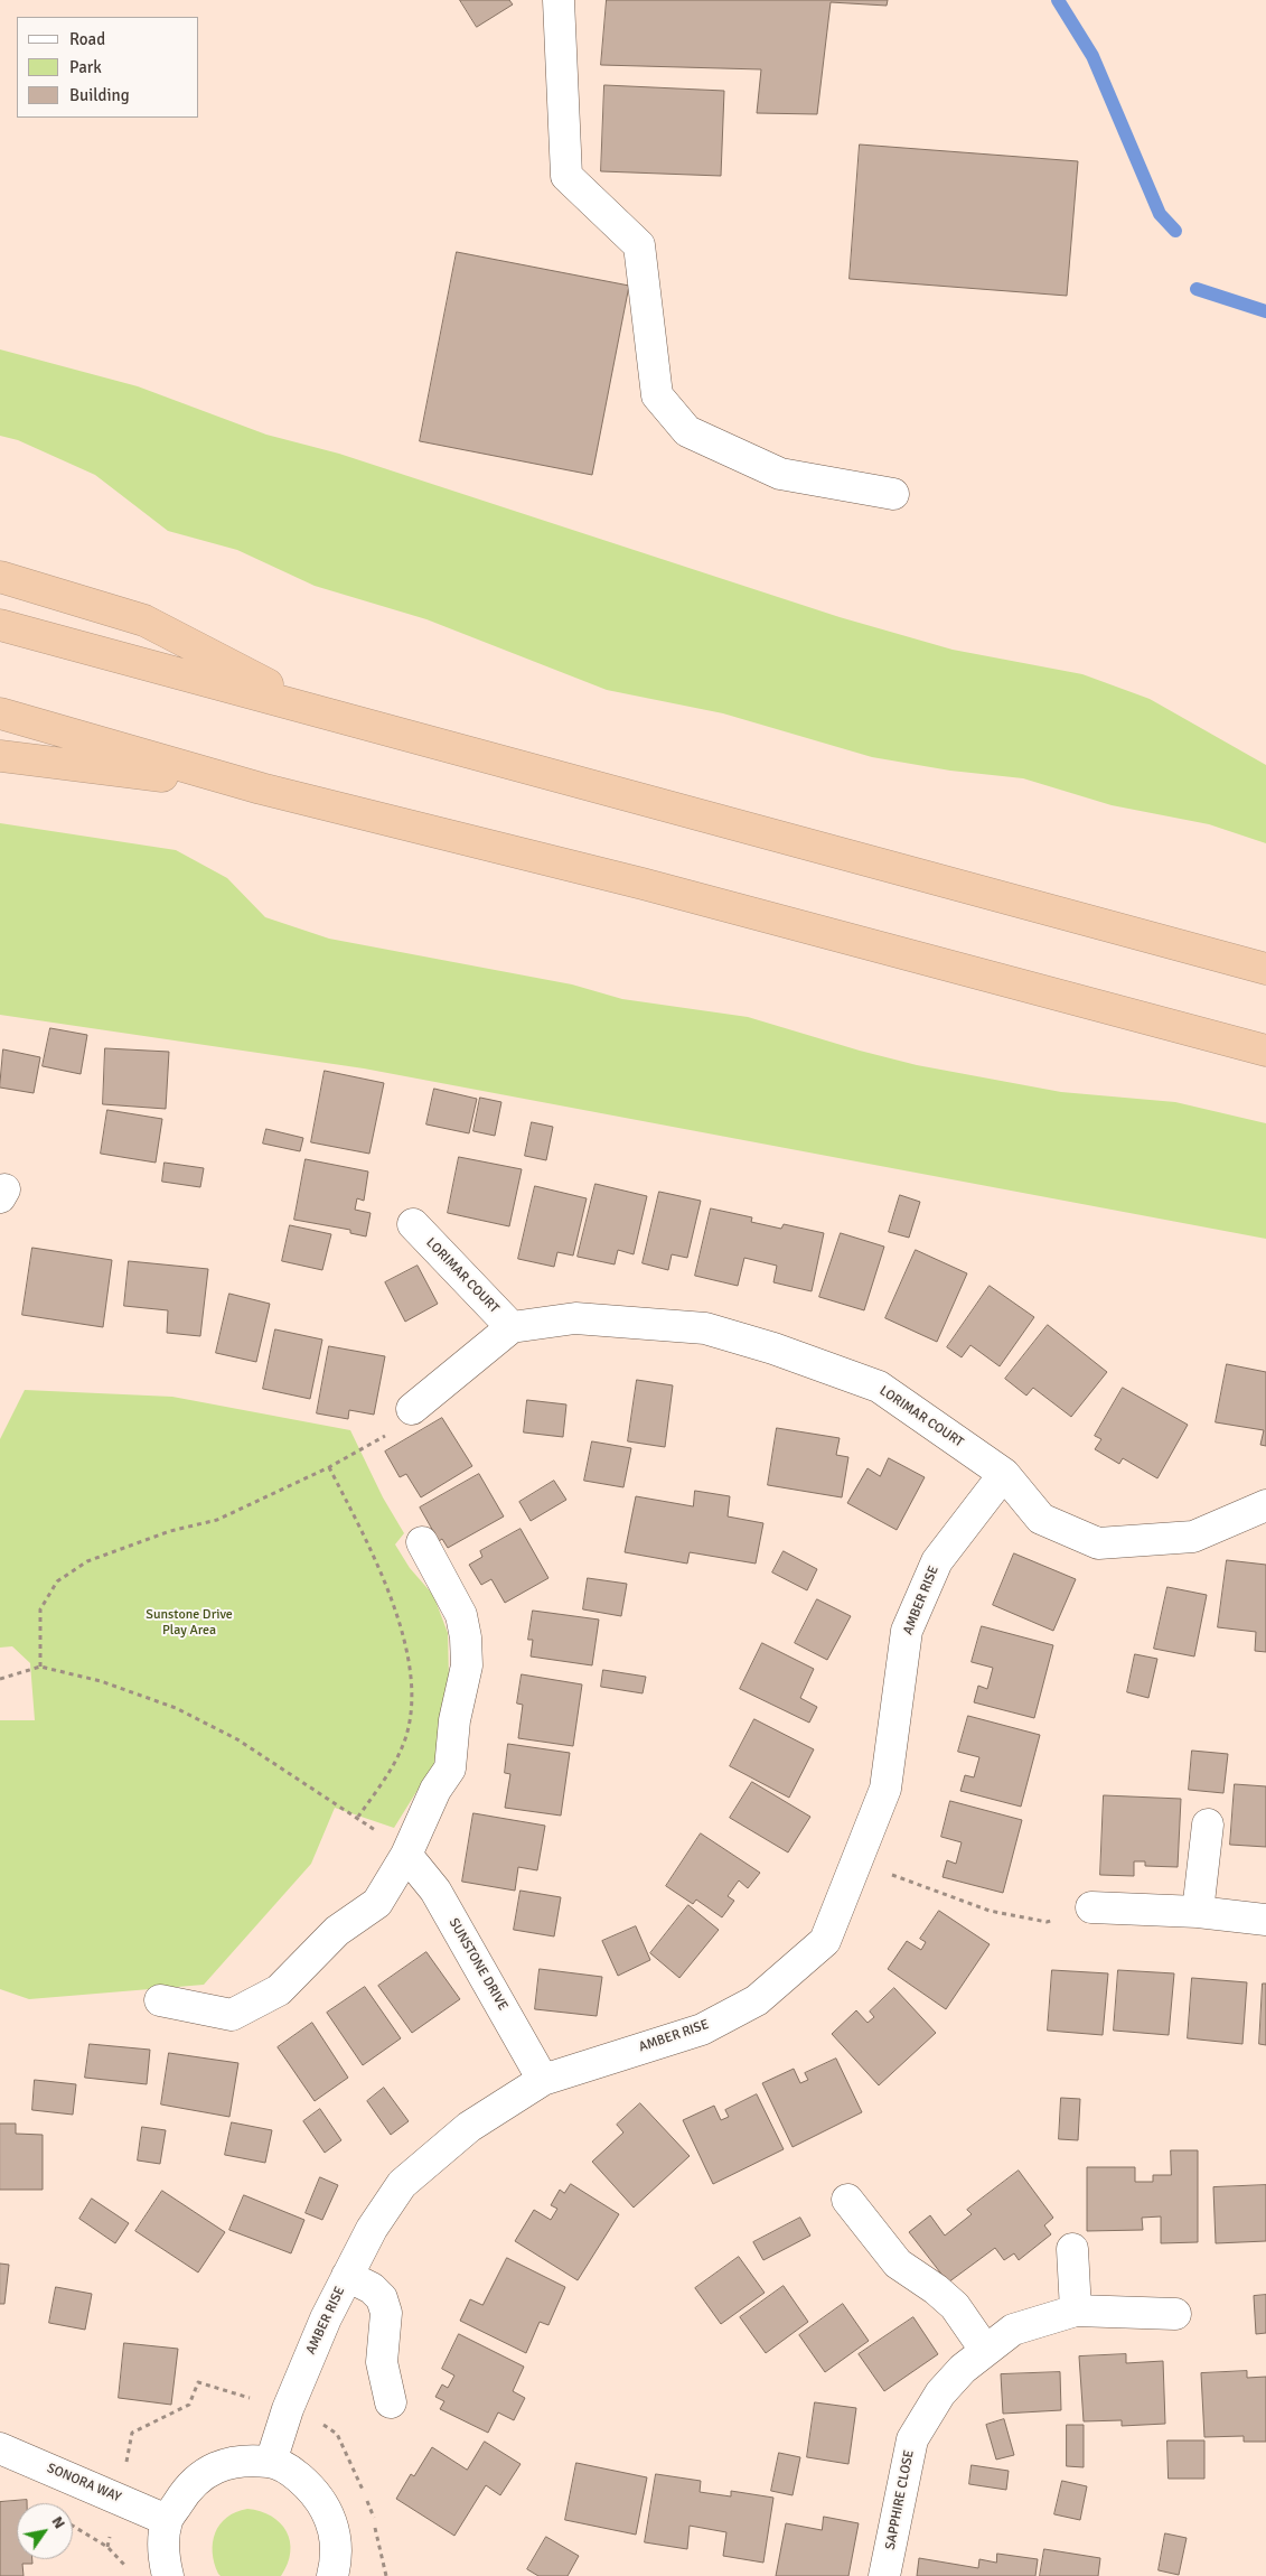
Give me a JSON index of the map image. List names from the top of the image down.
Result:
{
  "streets": {
    "street": [
      "LORIMAR COURT",
      "AMBER RISE",
      "SUNSTONE DRIVE",
      "SONORA WAY",
      "SAPPHIRE CLOSE"
    ]
  },
  "crossings": [
    ["LORIMAR COURT", "AMBER RISE"],
    ["AMBER RISE", "SUNSTONE DRIVE"]
  ],
  "parks": ["Sunstone Drive Play Area"],
  "legend": ["Road", "Park", "Building"],
  "north": "top right"
}
